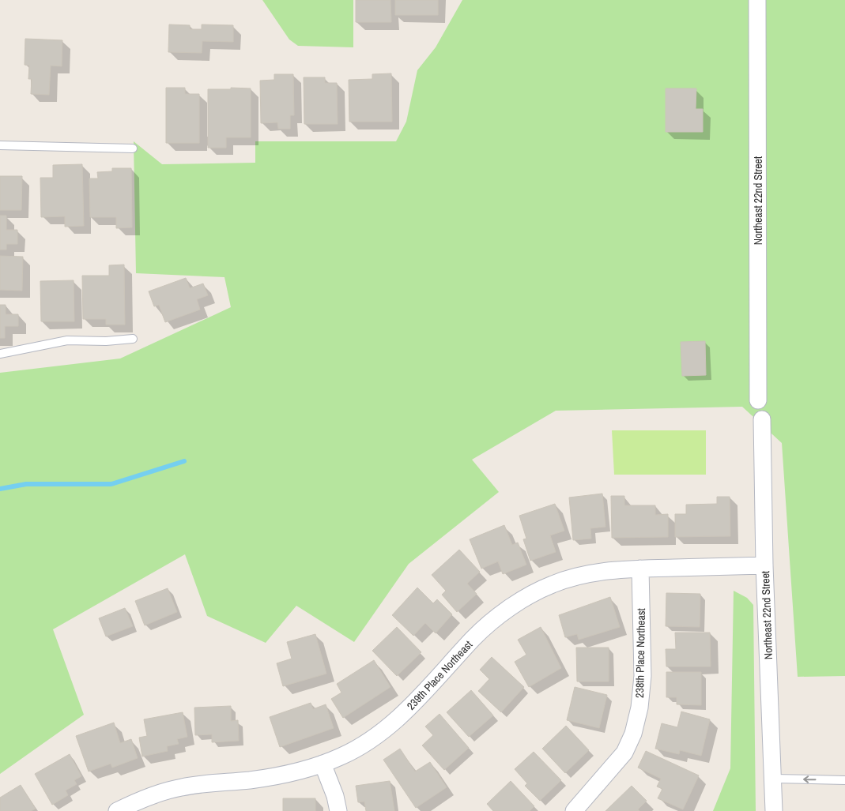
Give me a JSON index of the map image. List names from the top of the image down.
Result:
{
  "streets": {
    "street": ["Northeast 22nd Street", "238th Place Northeast", "239th Place Northeast"]
  },
  "crossings": [
    ["Northeast 22nd Street", "239th Place Northeast"],
    ["238th Place Northeast", "239th Place Northeast"]
  ]
}
